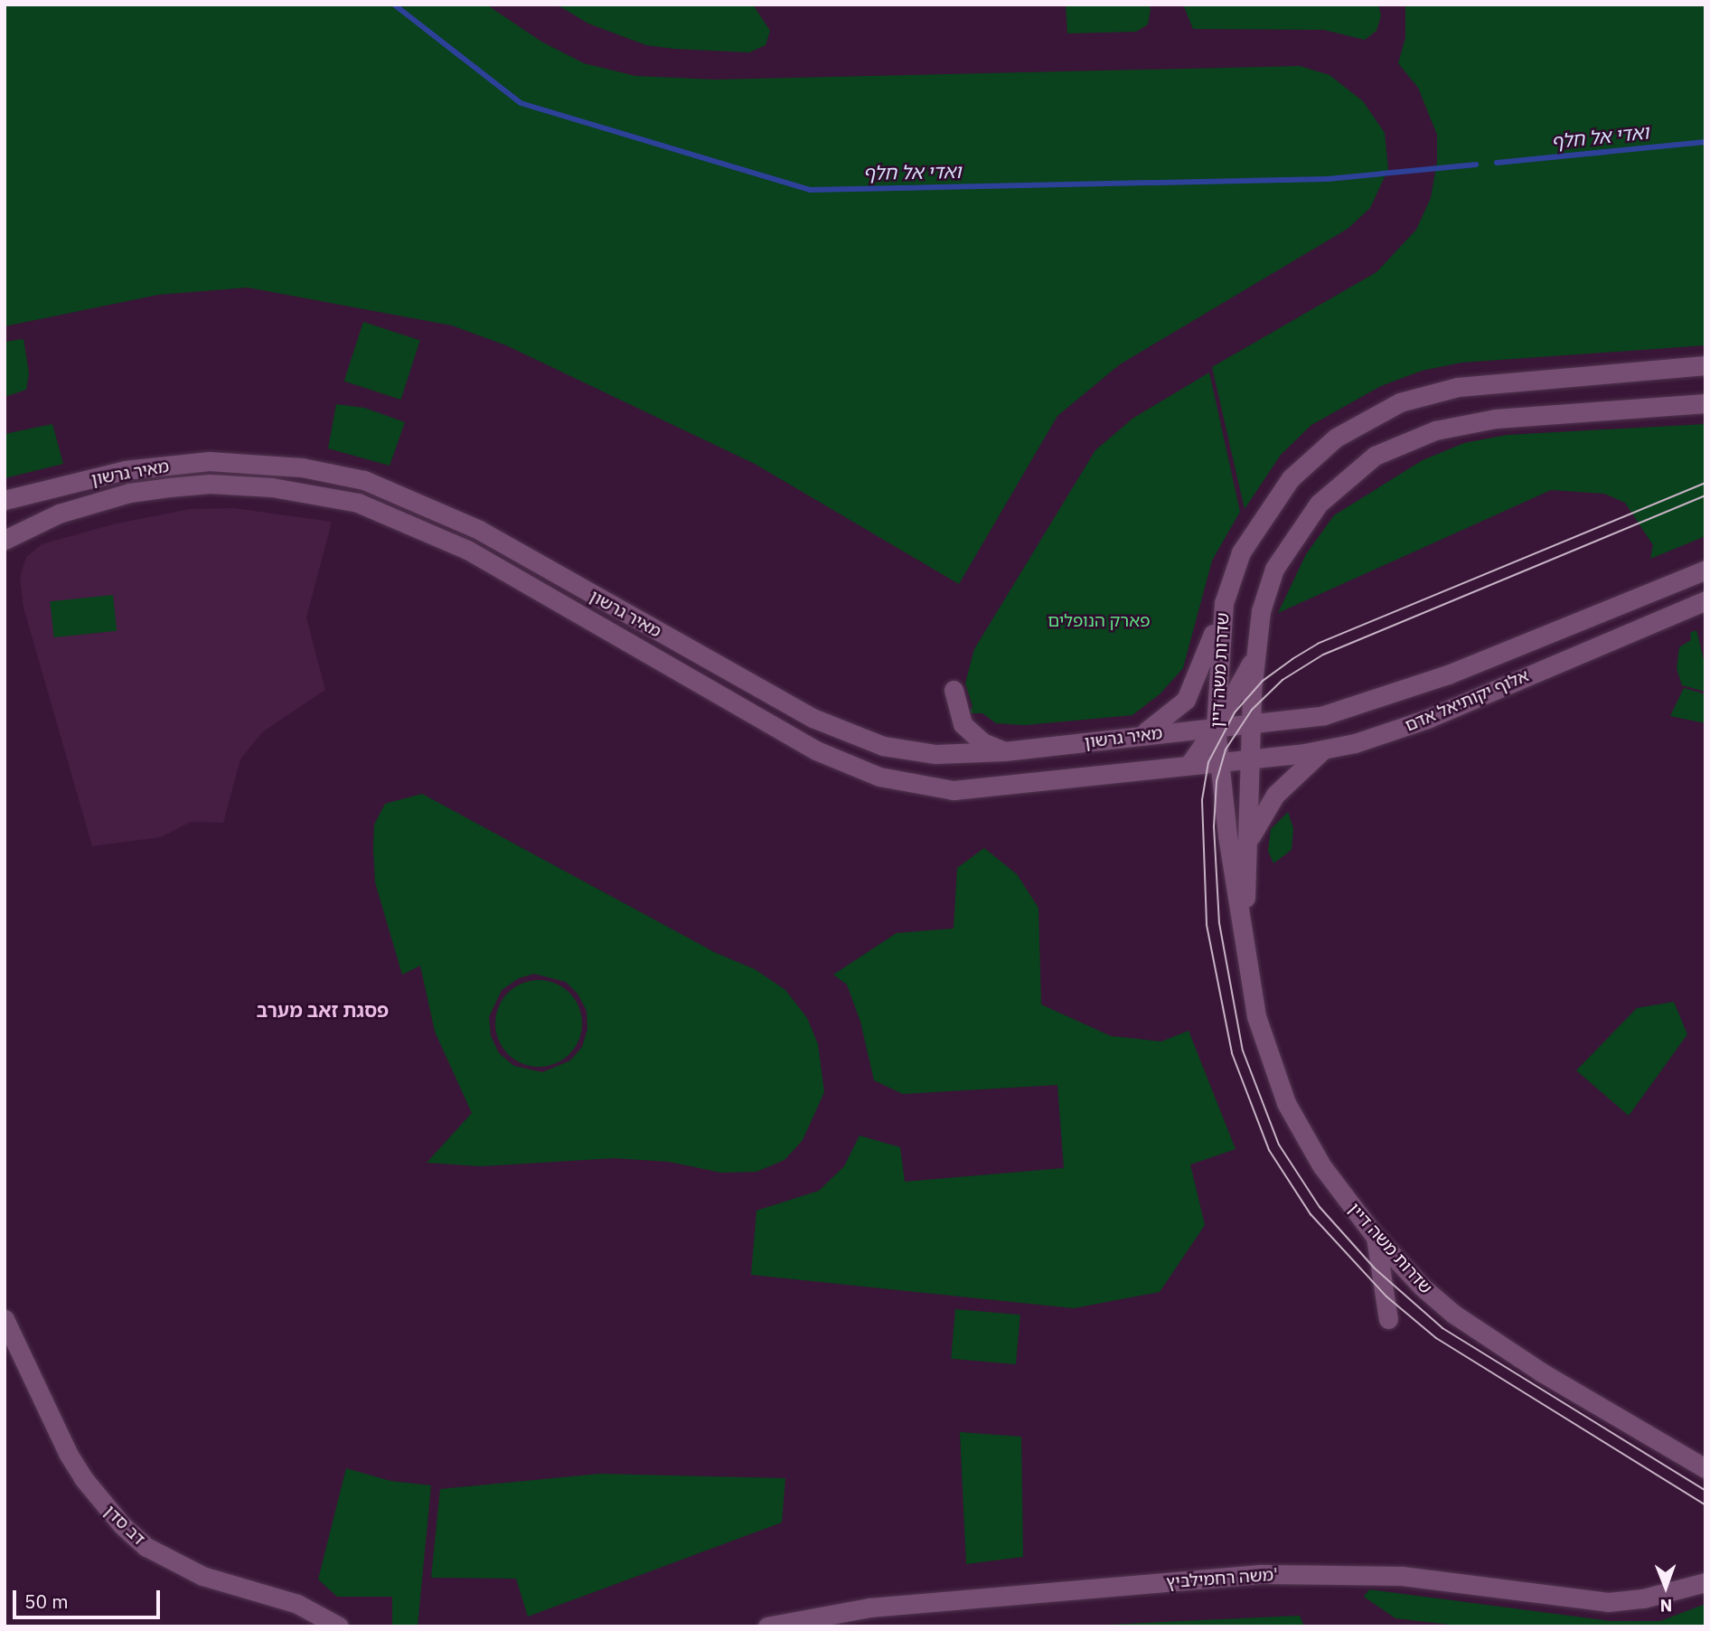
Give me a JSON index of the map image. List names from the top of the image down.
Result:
{
  "streets": {
    "street": [
      "מאיר גרשון",
      "שדרות משה דיין",
      "אלוף יקותיאל אדם",
      "דב סדן",
      "משה רחמילביץ'"
    ]
  },
  "crossings": [
    ["מאיר גרשון", "שדרות משה דיין"],
    ["מאיר גרשון", "אלוף יקותיאל אדם"],
    ["שדרות משה דיין", "אלוף יקותיאל אדם"]
  ],
  "districts": ["פסגת זאב מערב"],
  "water": ["ואדי אל חלף"],
  "parks": ["פארק הנופלים"],
  "scale_bar": "50 m",
  "north": "bottom"
}
